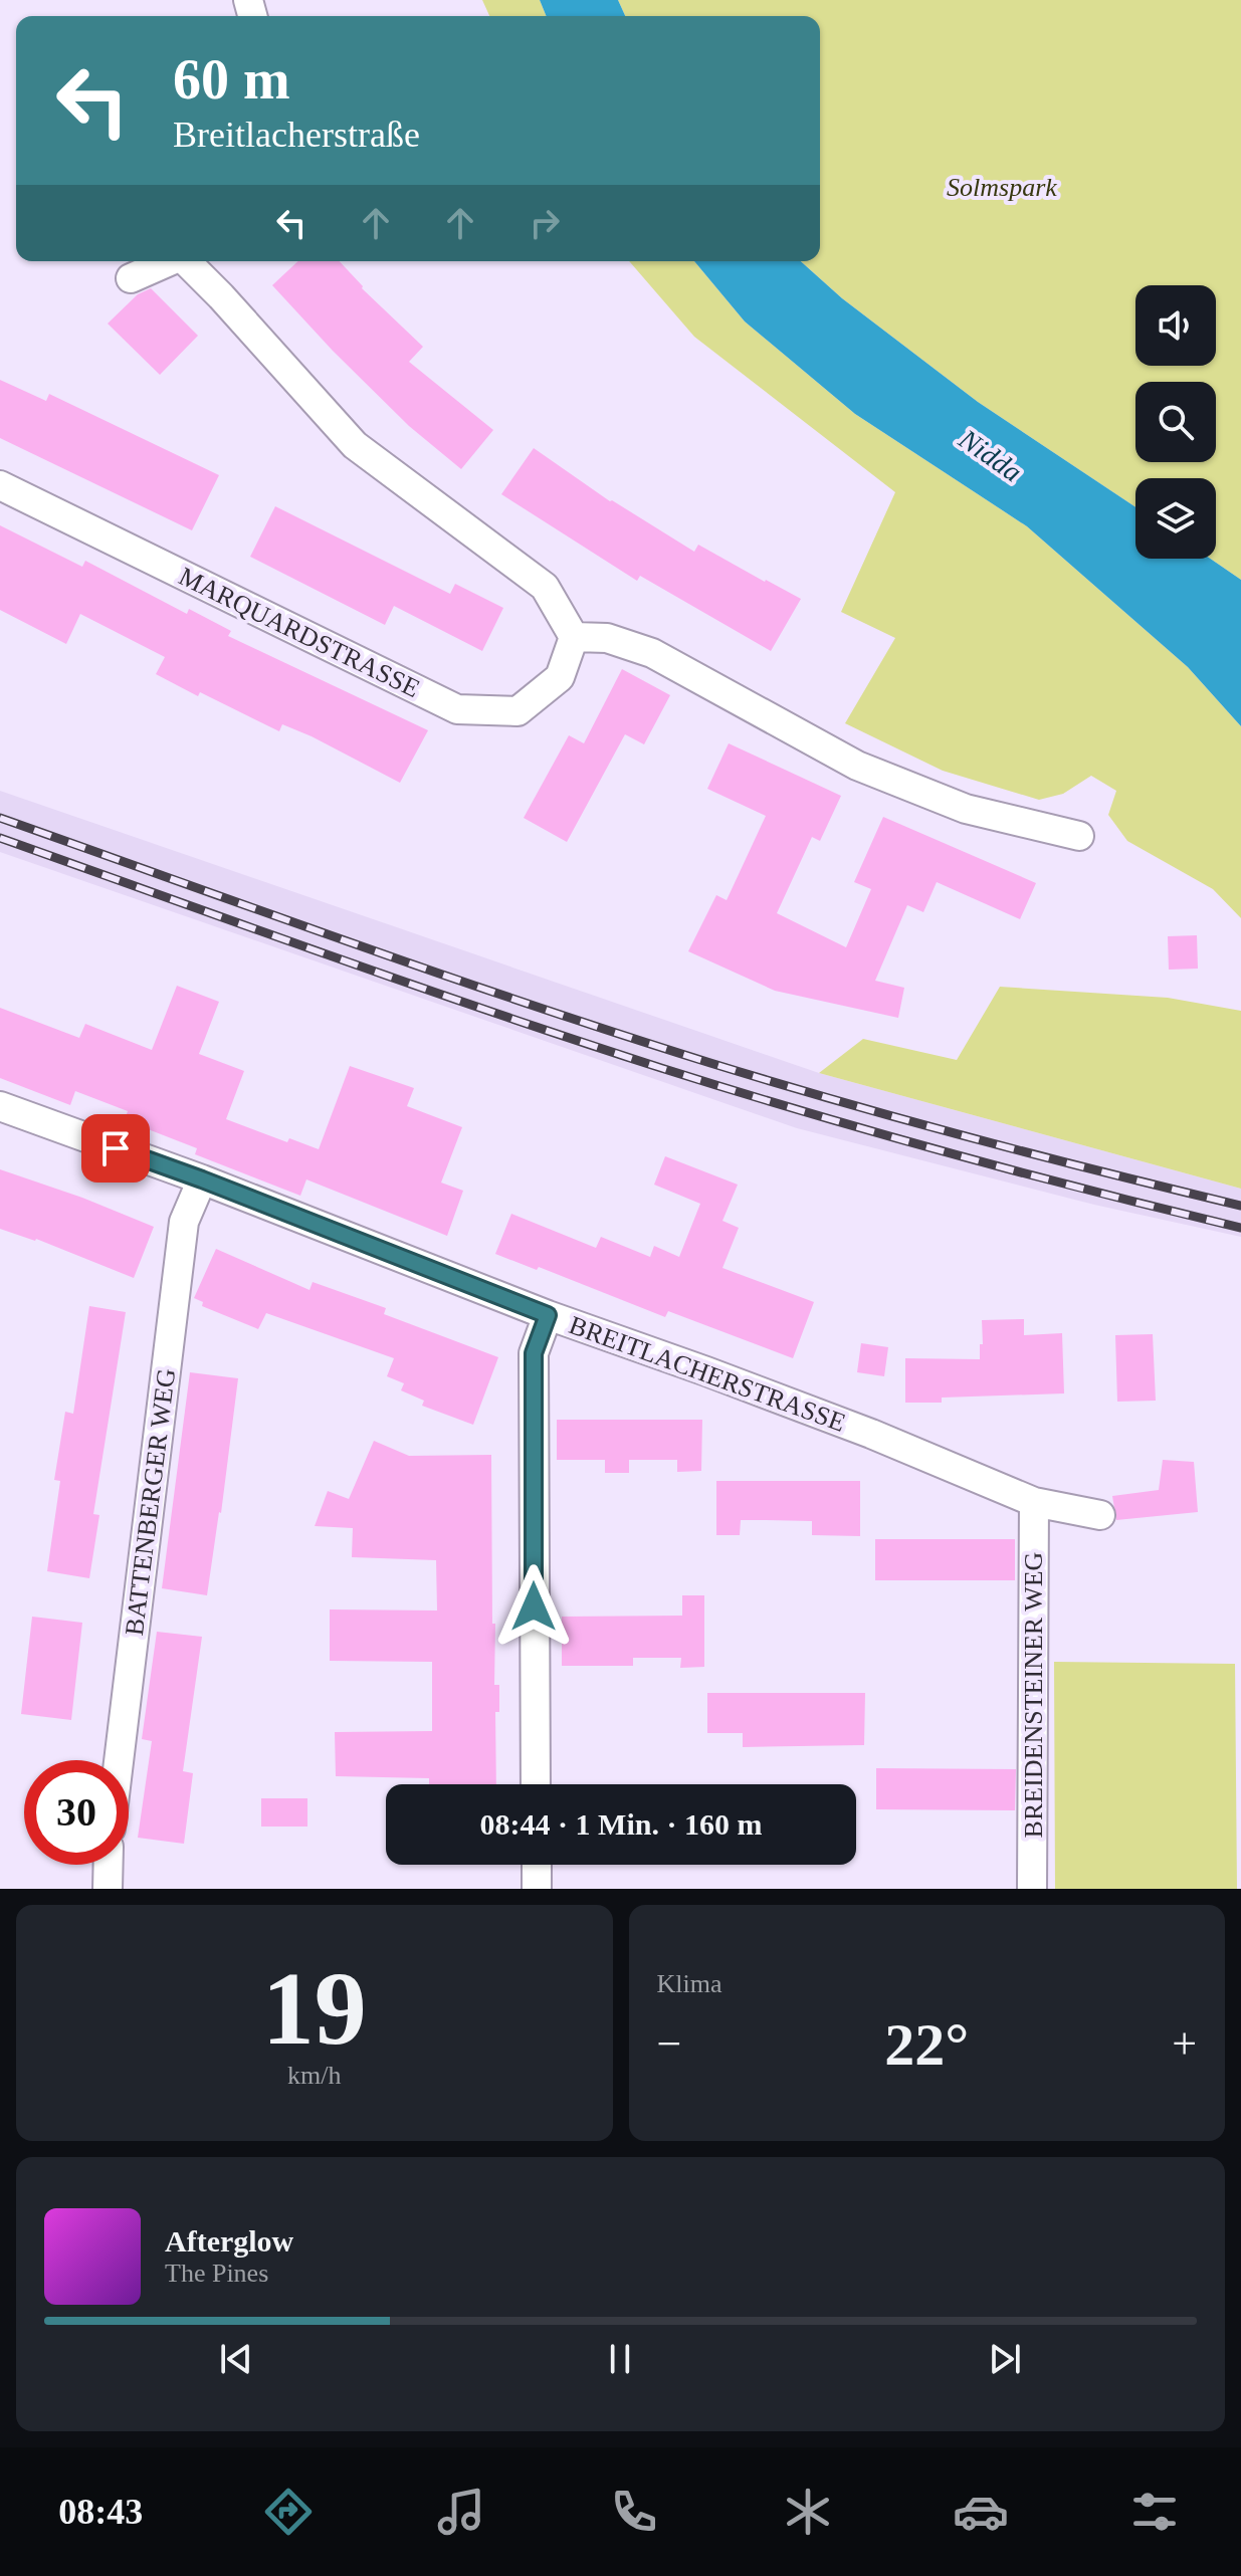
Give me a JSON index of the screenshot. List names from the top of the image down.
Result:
{
  "streets": {
    "street": [
      "MARQUARDSTRASSE",
      "BREITLACHERSTRASSE",
      "BATTENBERGER WEG",
      "BREIDENSTEINER WEG"
    ]
  },
  "crossings": [
    ["BREITLACHERSTRASSE", "BATTENBERGER WEG"],
    ["BREITLACHERSTRASSE", "BREIDENSTEINER WEG"]
  ],
  "water": ["Nidda"],
  "parks": ["Solmspark"],
  "page": {
    "turn": ["60 m", "Breitlacherstraße"],
    "limit": "30",
    "trip": "08:44 · 1 Min. · 160 m",
    "tile": [
      ["19", "km/h"],
      "Klima"
    ],
    "heat": ["−", "22°", "+"],
    "song": ["Afterglow", "The Pines"],
    "tabs": "08:43"
  }
}
